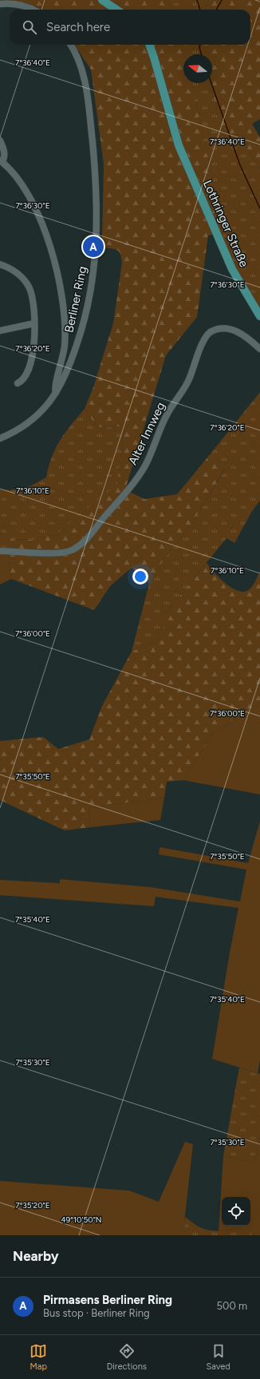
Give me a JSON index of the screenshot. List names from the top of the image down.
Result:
{
  "streets": {
    "main road": ["Lothringer Straße"],
    "street": ["Berliner Ring", "Alter Innweg"]
  },
  "north": "left",
  "page": {
    "search": "Search here",
    "pins": "A",
    "heading": "Nearby",
    "list": [
      {
        "mark": "A",
        "name": "Pirmasens Berliner Ring",
        "note": "Bus stop · Berliner Ring",
        "value": "500 m"
      }
    ],
    "nav": ["Map", "Directions", "Saved"]
  },
  "coordinates": [
    "7°36'40\"E",
    "7°36'30\"E",
    "7°36'20\"E",
    "7°36'10\"E",
    "7°36'00\"E",
    "7°35'50\"E",
    "7°35'40\"E",
    "7°35'30\"E",
    "7°35'20\"E",
    "49°10'50\"N"
  ]
}
